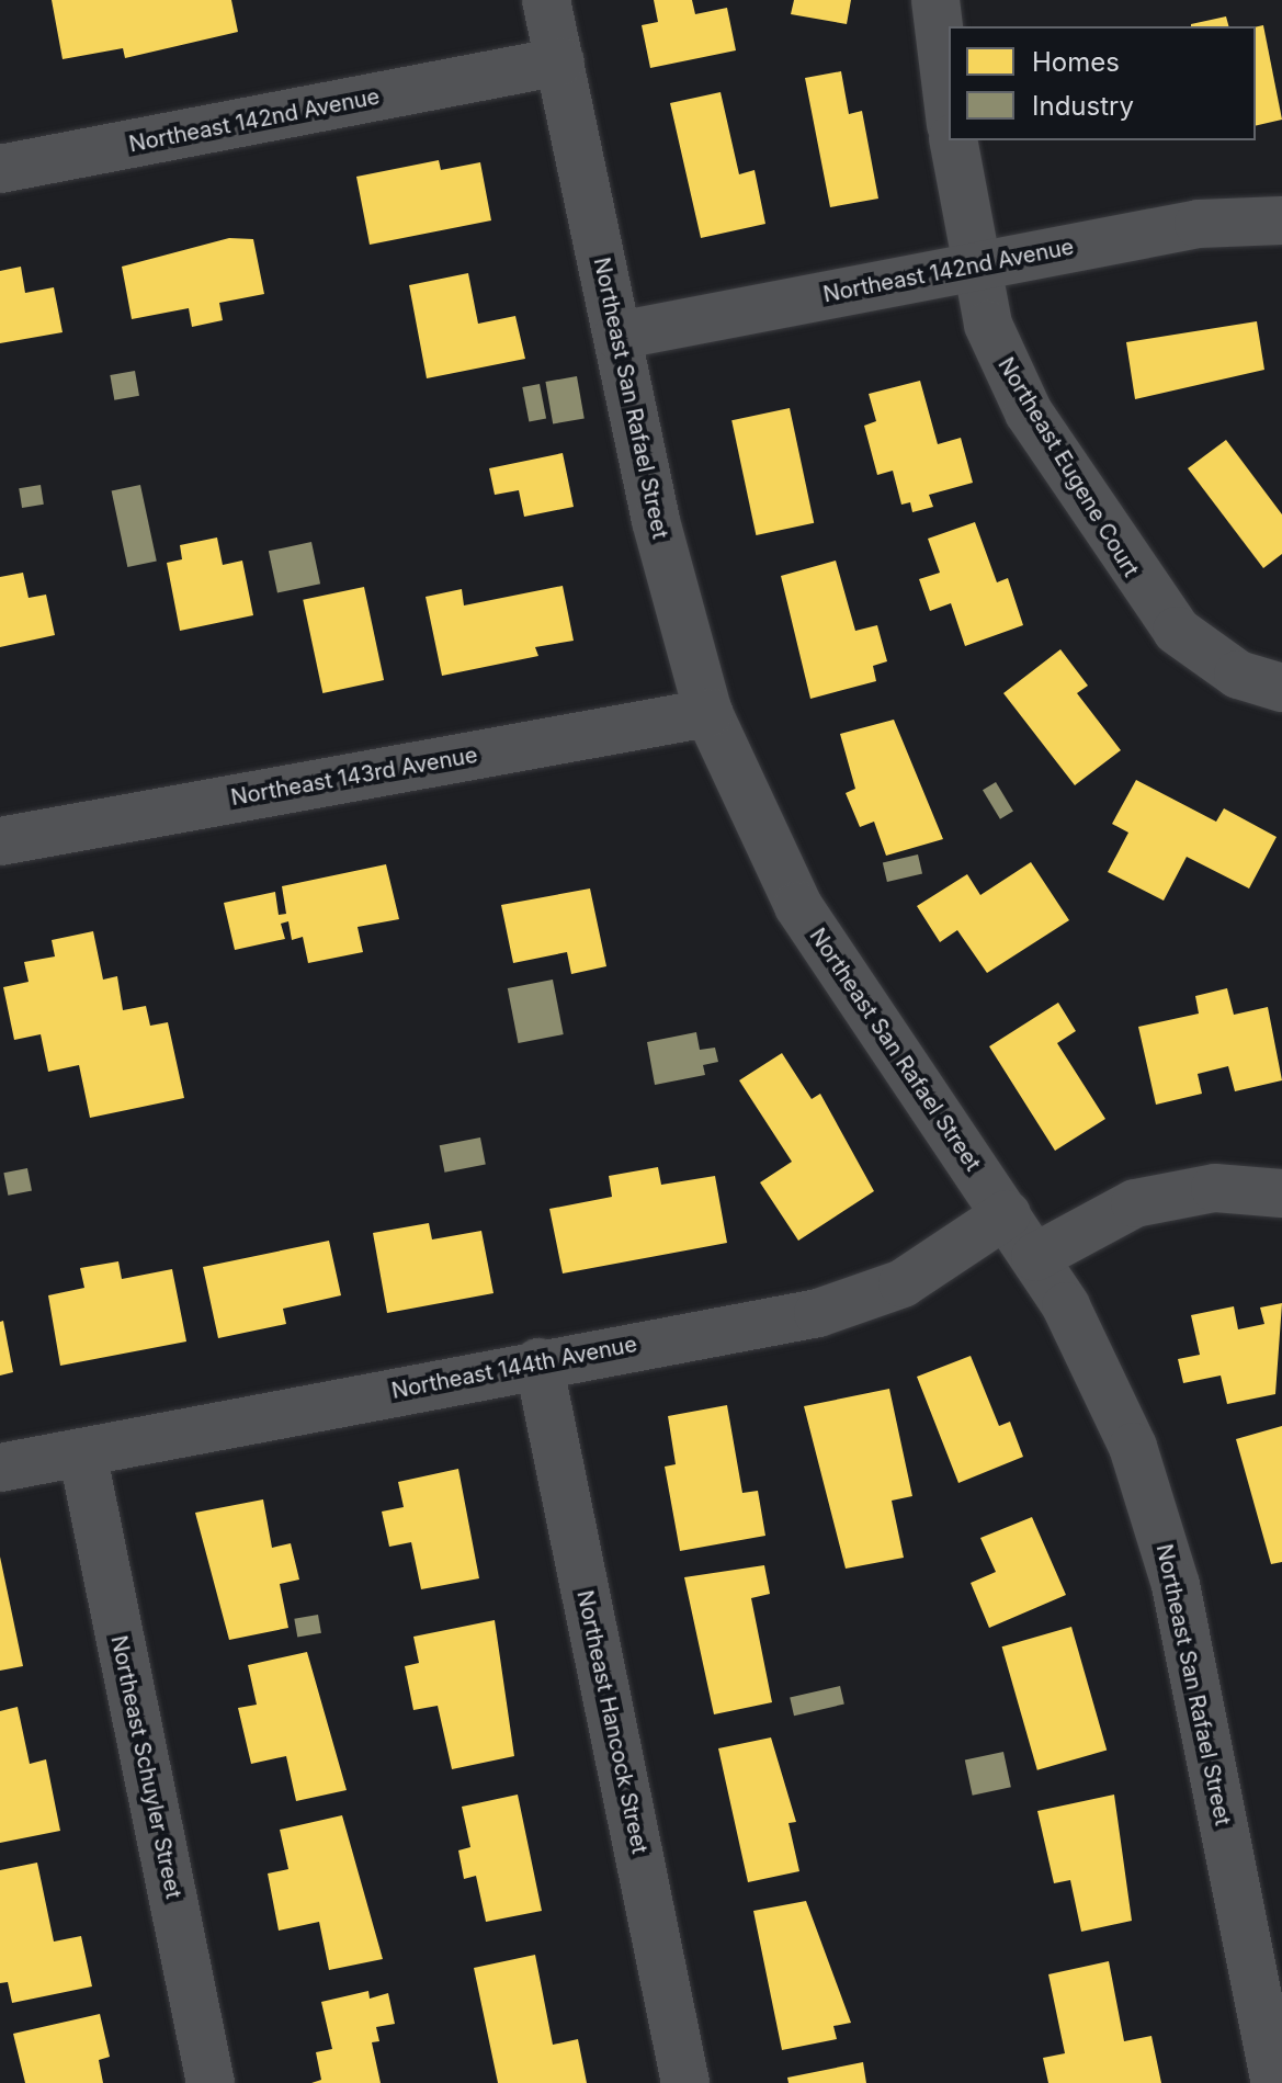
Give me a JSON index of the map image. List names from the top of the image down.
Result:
{
  "streets": {
    "street": [
      "Northeast 142nd Avenue",
      "Northeast San Rafael Street",
      "Northeast Eugene Court",
      "Northeast 143rd Avenue",
      "Northeast 144th Avenue",
      "Northeast Hancock Street",
      "Northeast Schuyler Street"
    ]
  },
  "crossings": [
    ["Northeast 142nd Avenue", "Northeast San Rafael Street"],
    ["Northeast 142nd Avenue", "Northeast Eugene Court"],
    ["Northeast San Rafael Street", "Northeast 143rd Avenue"],
    ["Northeast San Rafael Street", "Northeast 144th Avenue"],
    ["Northeast 144th Avenue", "Northeast Hancock Street"],
    ["Northeast 144th Avenue", "Northeast Schuyler Street"]
  ],
  "legend": ["Homes", "Industry"]
}
